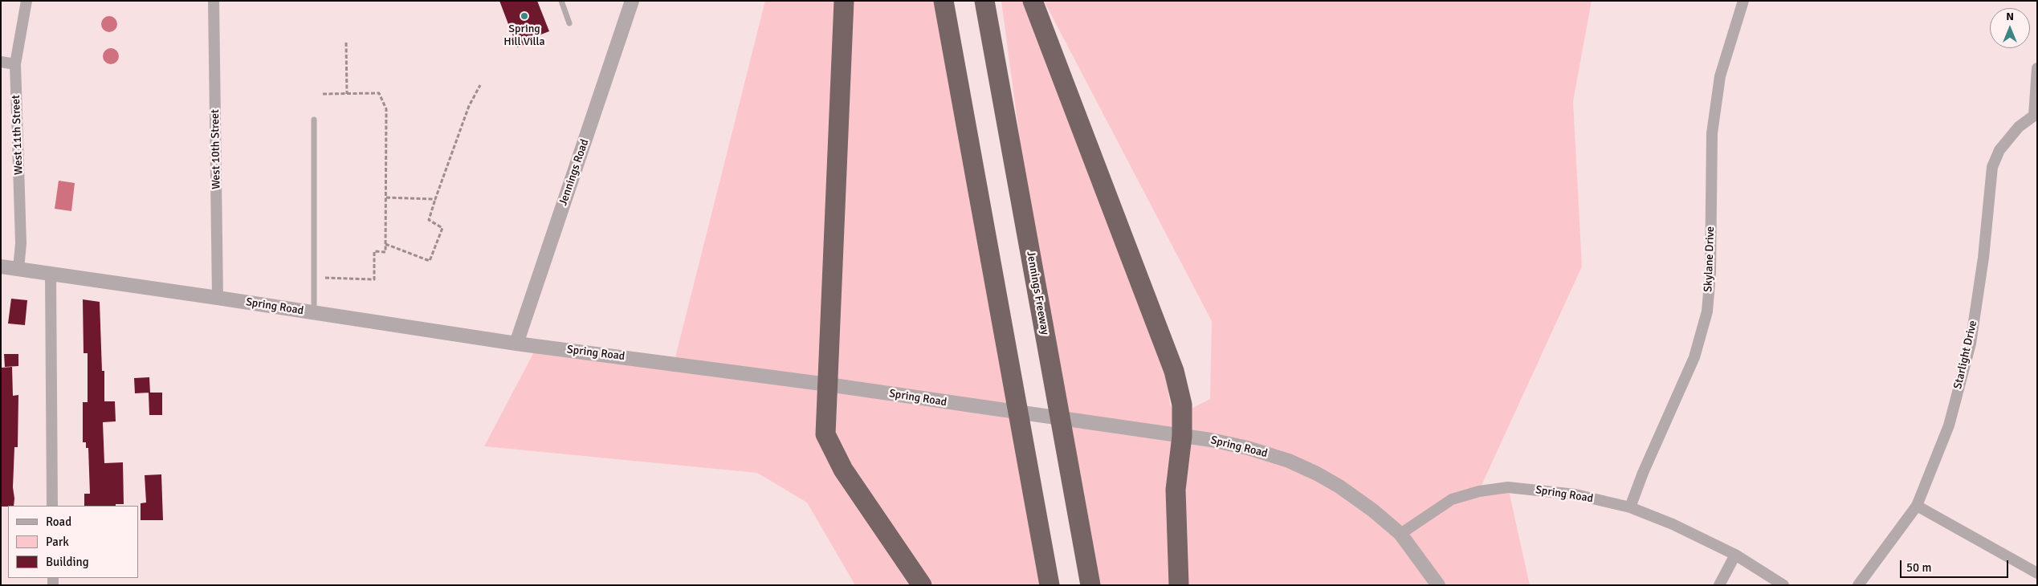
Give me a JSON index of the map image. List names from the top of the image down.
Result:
{
  "streets": {
    "highway": ["Jennings Freeway"],
    "street": [
      "West 11th Street",
      "West 10th Street",
      "Jennings Road",
      "Skylane Drive",
      "Spring Road",
      "Starlight Drive"
    ]
  },
  "crossings": [
    ["West 11th Street", "Spring Road"],
    ["West 10th Street", "Spring Road"],
    ["Jennings Road", "Spring Road"],
    ["Skylane Drive", "Spring Road"]
  ],
  "places": ["Spring Hill Villa"],
  "legend": ["Road", "Park", "Building"],
  "scale_bar": "50 m",
  "north": "top"
}
